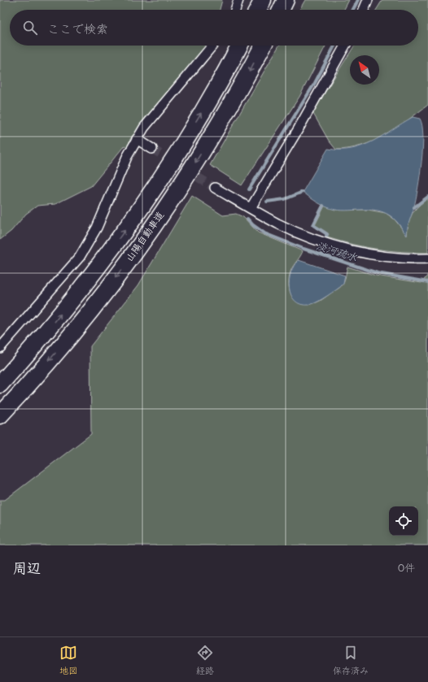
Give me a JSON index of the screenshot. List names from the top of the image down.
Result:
{
  "streets": {
    "highway": ["山陽自動車道"]
  },
  "water": ["淡河疏水"],
  "north": "top left",
  "page": {
    "search": "ここで検索",
    "heading": ["周辺", "0件"],
    "nav": ["地図", "経路", "保存済み"]
  }
}
